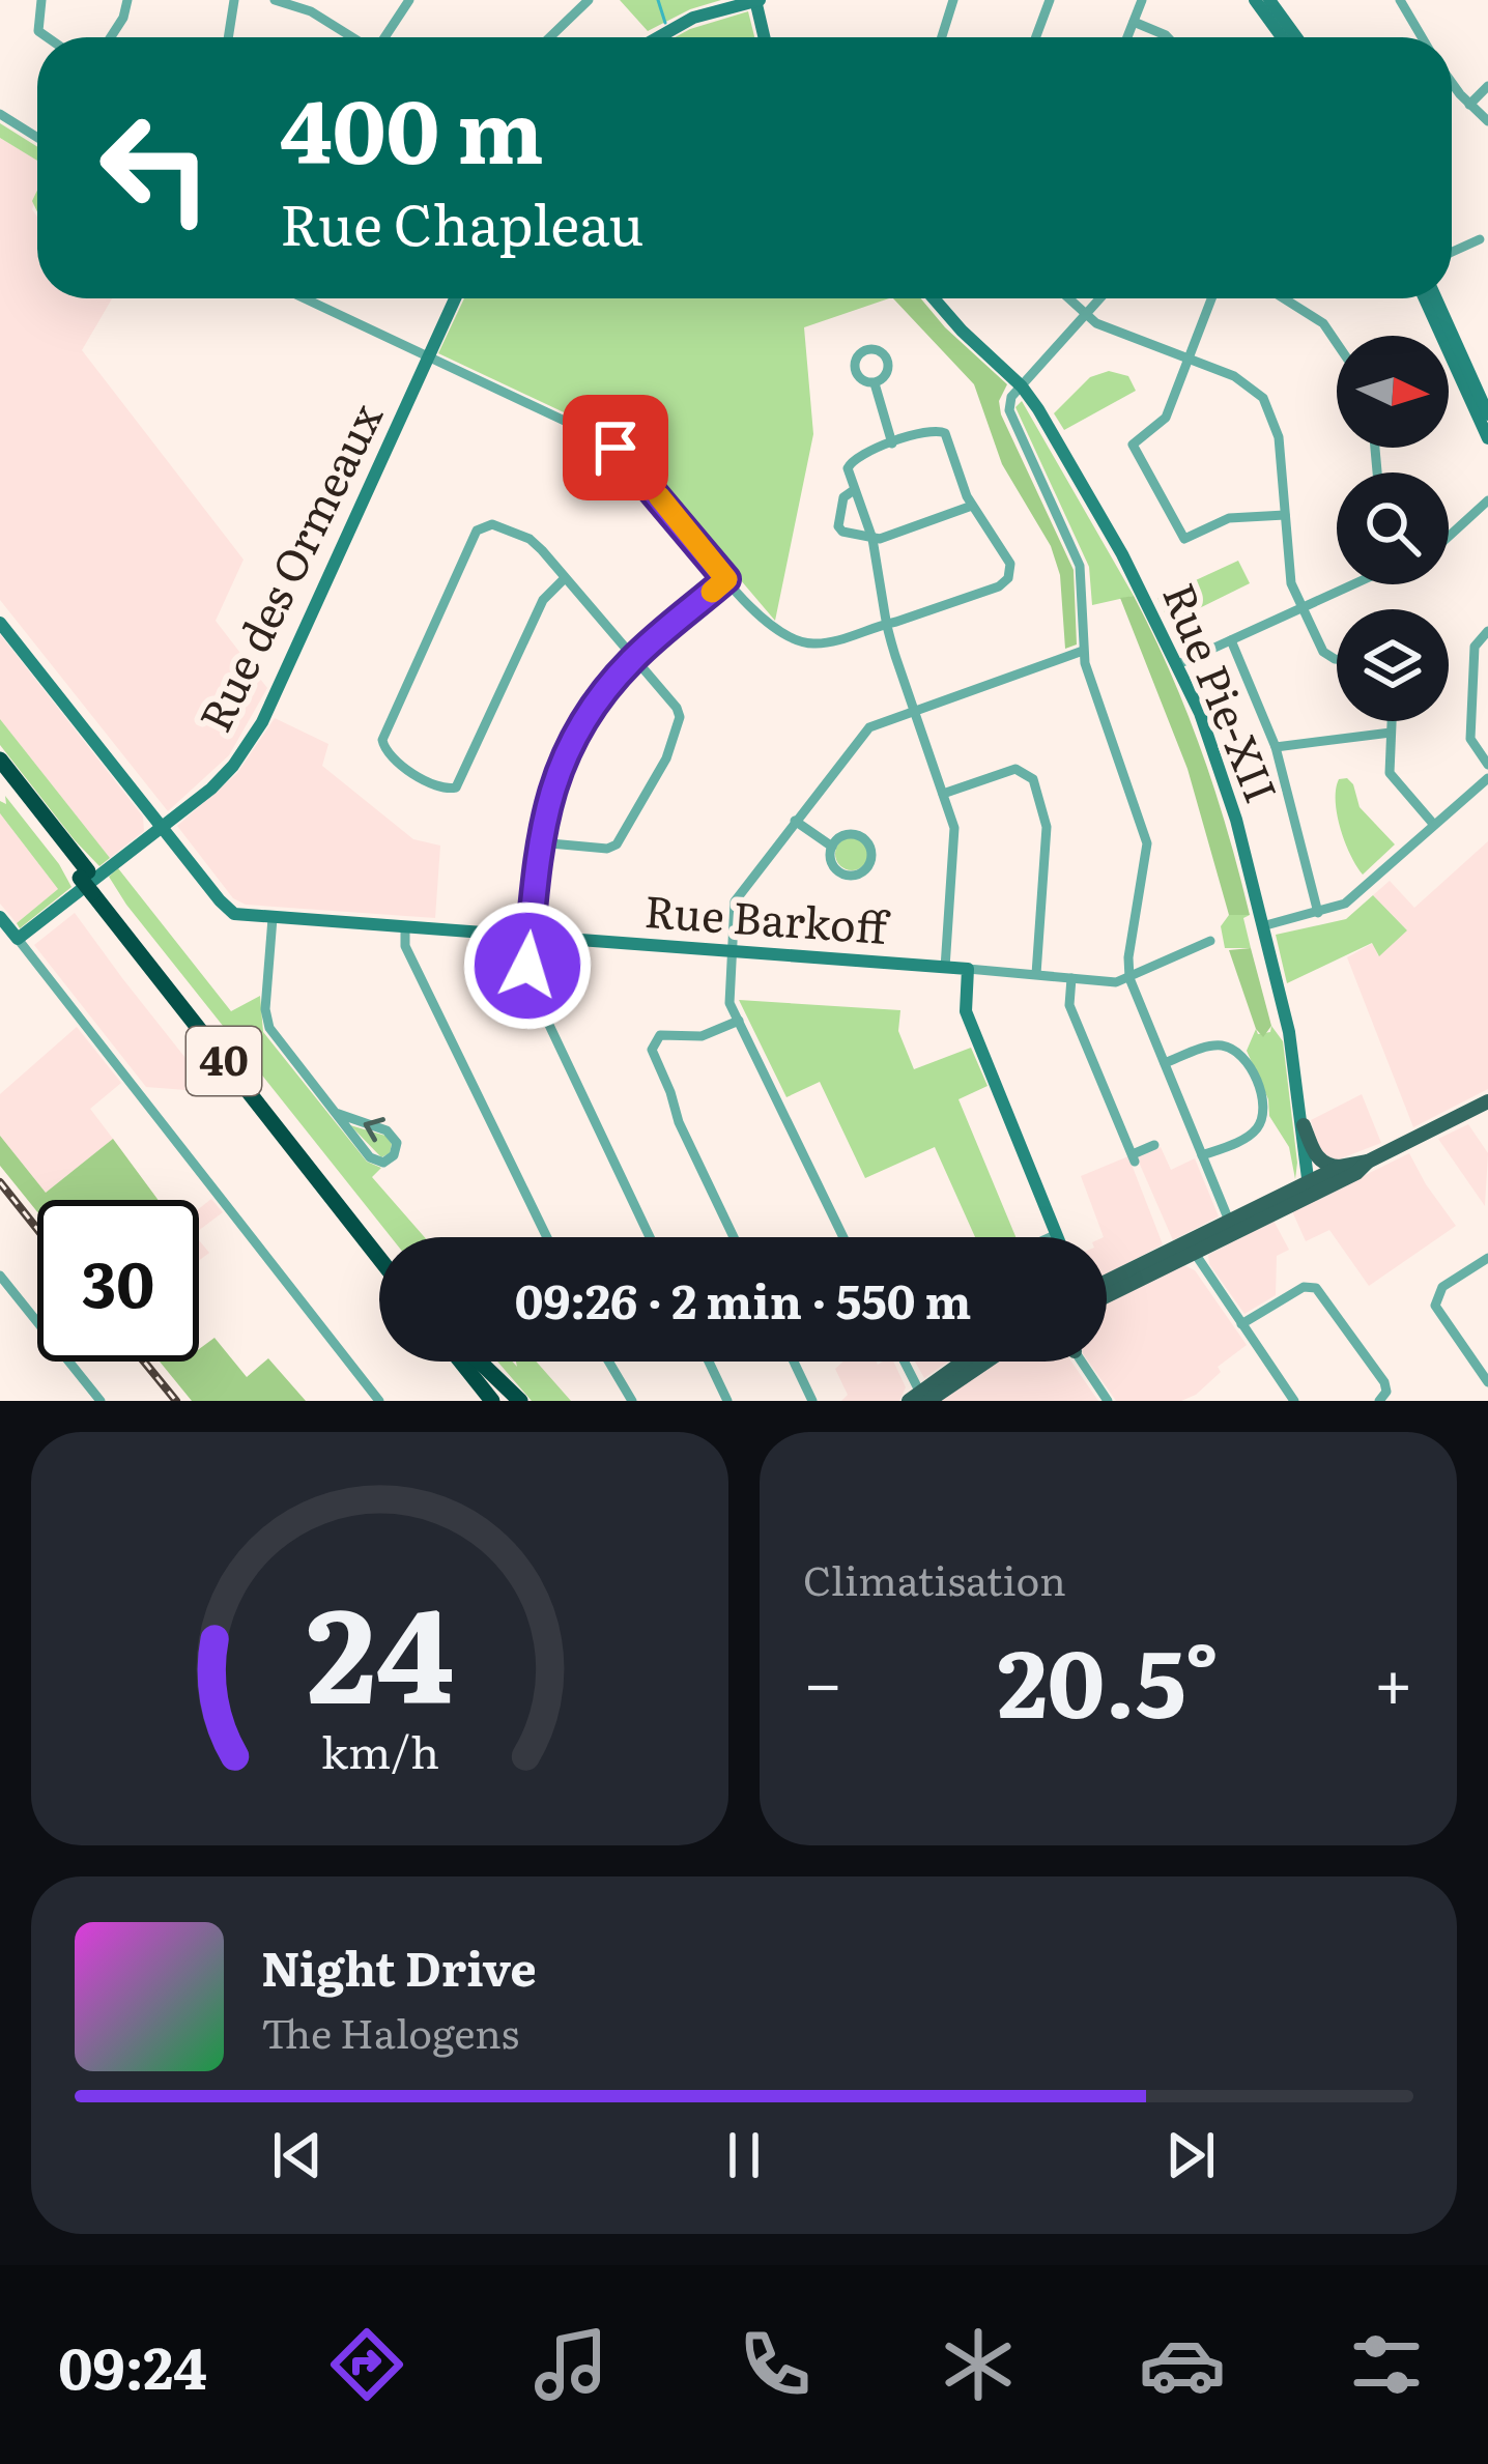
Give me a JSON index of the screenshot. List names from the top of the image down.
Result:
{
  "streets": {
    "highway": ["40"],
    "street": ["Rue des Ormeaux", "Rue Pie-XII", "Rue Barkoff"]
  },
  "crossings": [
    ["Rue des Ormeaux", "Rue Barkoff"]
  ],
  "north": "right",
  "page": {
    "turn": ["400 m", "Rue Chapleau"],
    "limit": "30",
    "trip": "09:26 · 2 min · 550 m",
    "tile": "Climatisation",
    "heat": ["−", "20.5°", "+"],
    "song": ["Night Drive", "The Halogens"],
    "tabs": "09:24",
    "gauge": ["24", "km/h"]
  }
}
